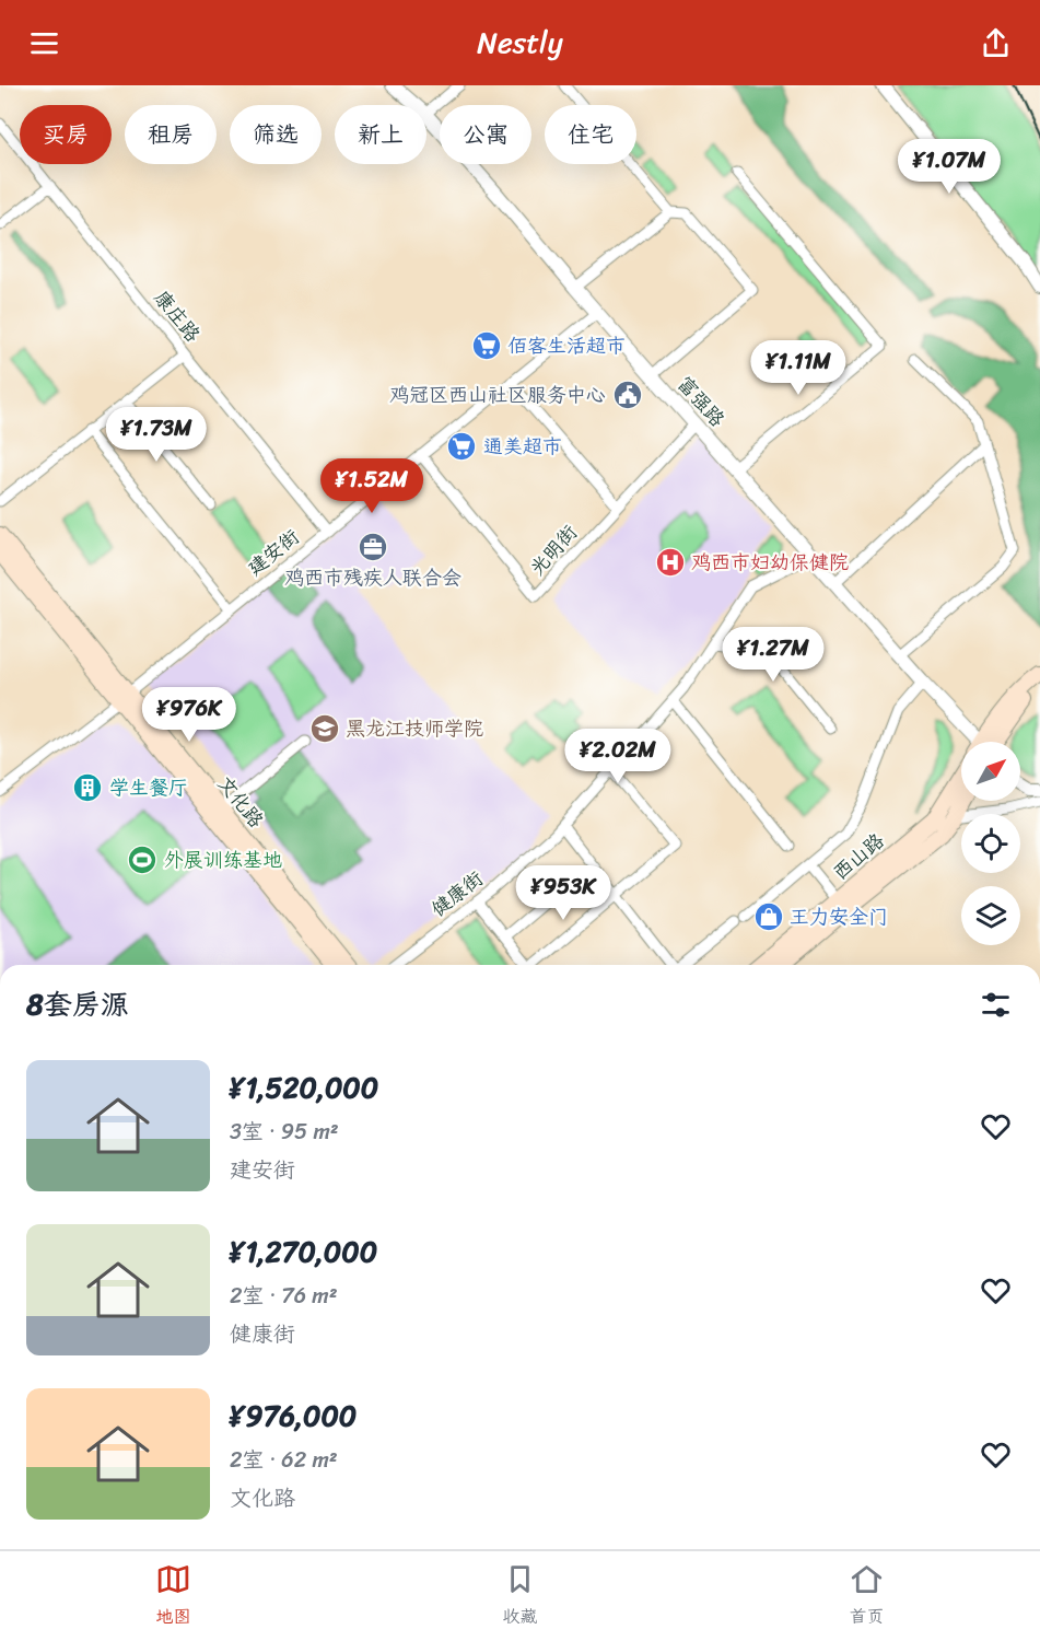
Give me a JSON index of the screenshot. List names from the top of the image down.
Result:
{
  "streets": {
    "main road": ["文化路", "西山路"],
    "street": [
      "康庄路",
      "富强路",
      "光明街",
      "建安街",
      "健康街"
    ]
  },
  "crossings": [
    ["康庄路", "建安街"],
    ["富强路", "光明街"],
    ["富强路", "建安街"],
    ["富强路", "健康街"],
    ["光明街", "建安街"],
    ["建安街", "文化路"]
  ],
  "places": {
    "supermarket": ["佰客生活超市", "通美超市"],
    "public building": ["鸡冠区西山社区服务中心"],
    "office": ["鸡西市残疾人联合会"],
    "hospital": ["鸡西市妇幼保健院"],
    "school or university": ["黑龙江技师学院"],
    "building": ["学生餐厅"],
    "sports": ["外展训练基地"],
    "shop": ["王力安全门"]
  },
  "north": "top right",
  "page": {
    "header": "Nestly",
    "chip": [
      "买房",
      "租房",
      "筛选",
      "新上",
      "公寓",
      "住宅"
    ],
    "price": [
      "¥1.07M",
      "¥1.11M",
      "¥1.73M",
      "¥1.52M",
      "¥1.27M",
      "¥976K",
      "¥2.02M",
      "¥953K"
    ],
    "heading": "8套房源",
    "list": [
      {
        "name": "¥1,520,000",
        "note": "3室 · 95 m² · 建安街"
      },
      {
        "name": "¥1,270,000",
        "note": "2室 · 76 m² · 健康街"
      },
      {
        "name": "¥976,000",
        "note": "2室 · 62 m² · 文化路"
      }
    ],
    "tabs": ["地图", "收藏", "首页"]
  }
}
